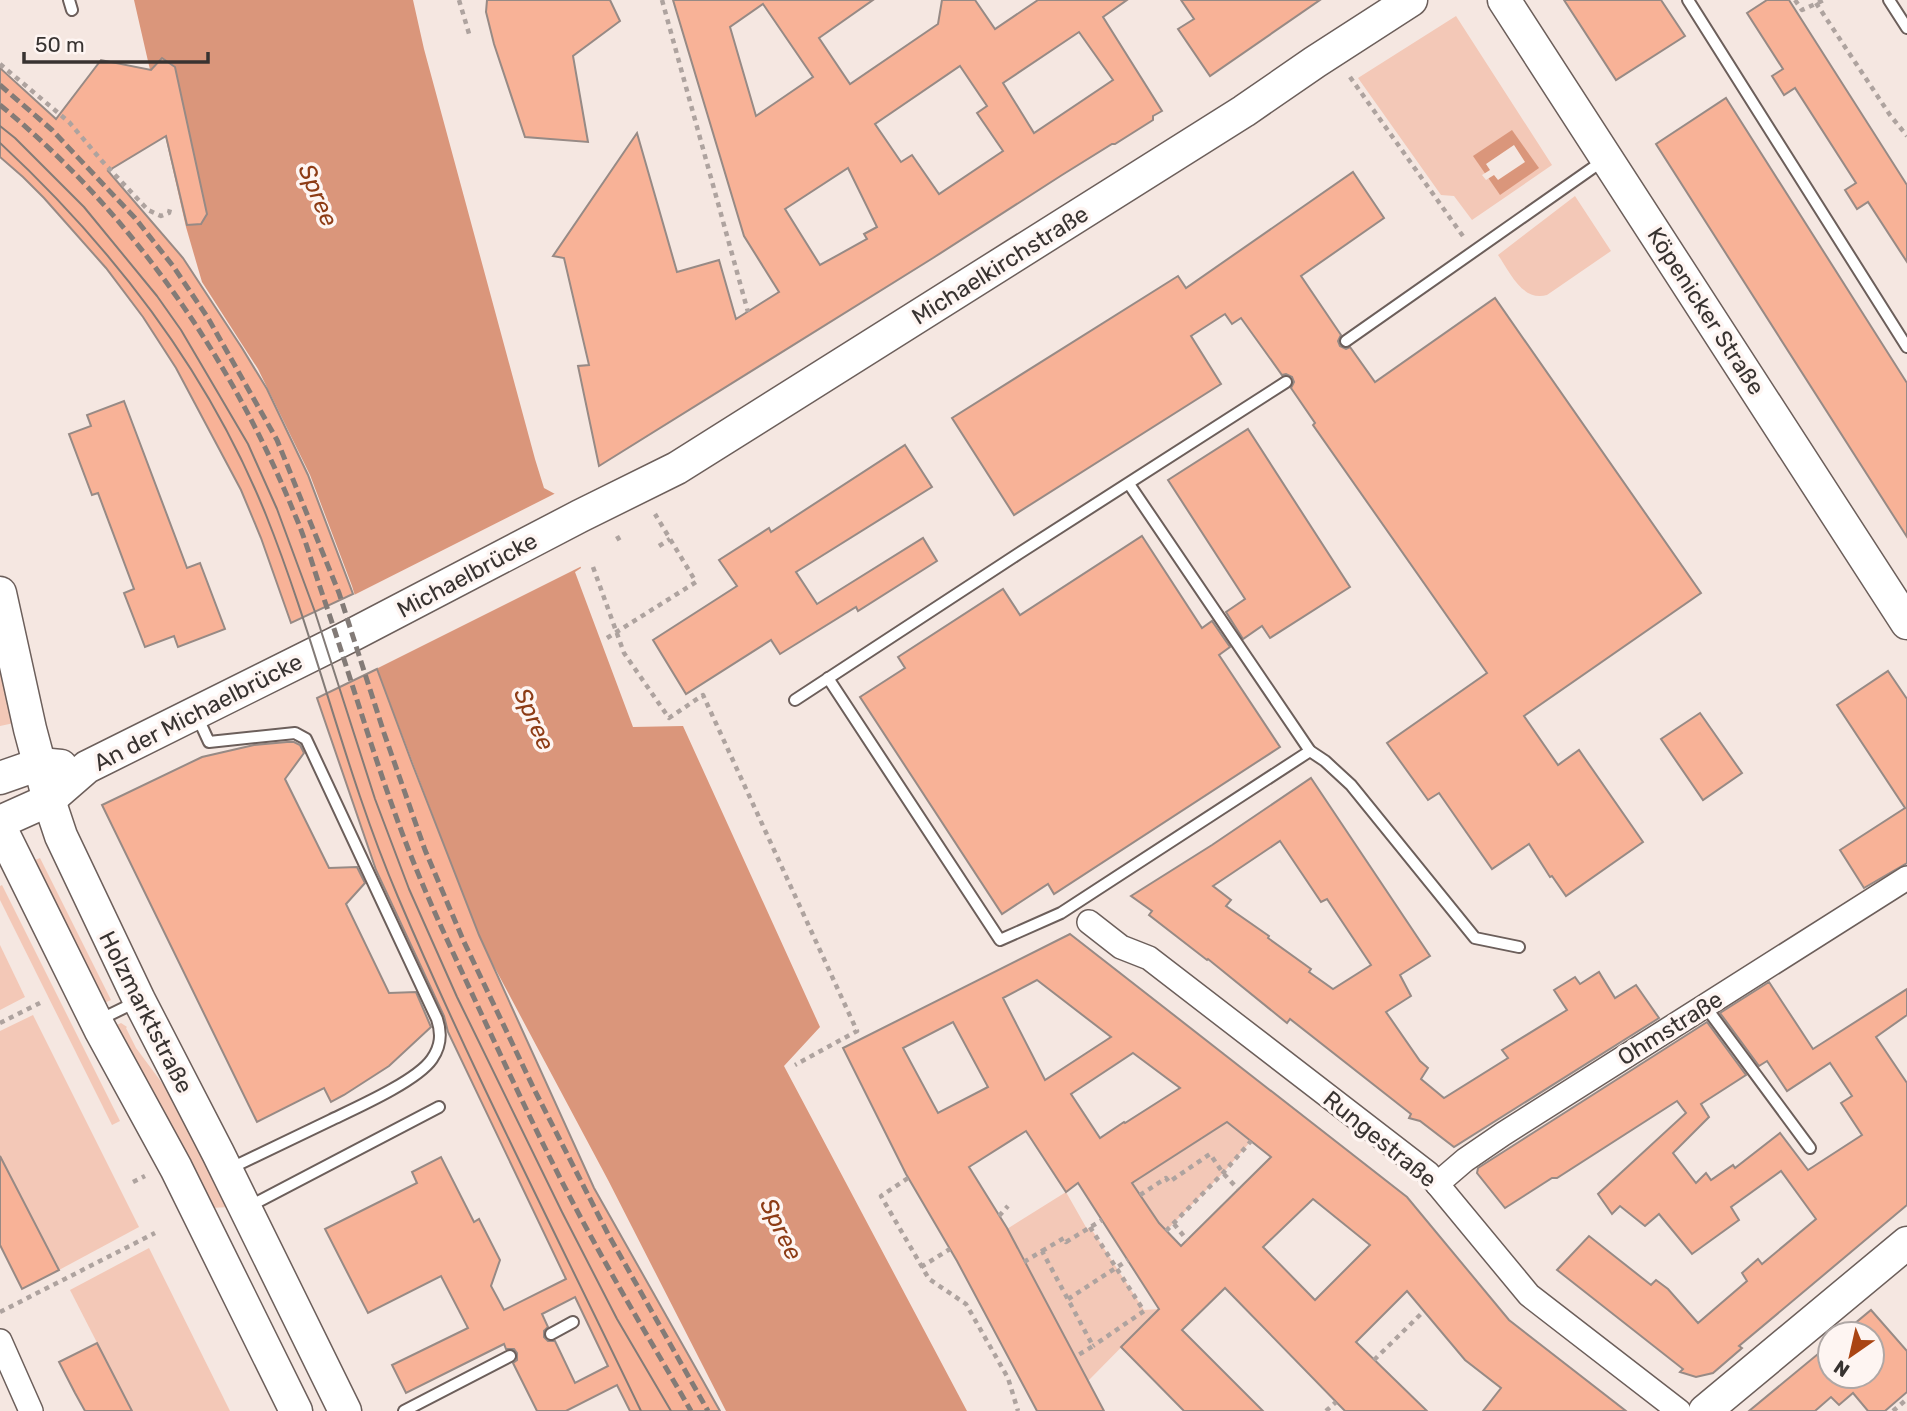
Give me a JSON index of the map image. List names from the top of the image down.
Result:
{
  "streets": {
    "main road": [
      "Michaelkirchstraße",
      "Köpenicker Straße",
      "Michaelbrücke",
      "An der Michaelbrücke",
      "Holzmarktstraße"
    ],
    "street": ["Ohmstraße", "Rungestraße"]
  },
  "crossings": [
    ["Michaelkirchstraße", "Michaelbrücke"],
    ["Michaelbrücke", "An der Michaelbrücke"],
    ["An der Michaelbrücke", "Holzmarktstraße"],
    ["Ohmstraße", "Rungestraße"]
  ],
  "water": ["Spree"],
  "scale_bar": "50 m",
  "north": "bottom left"
}
